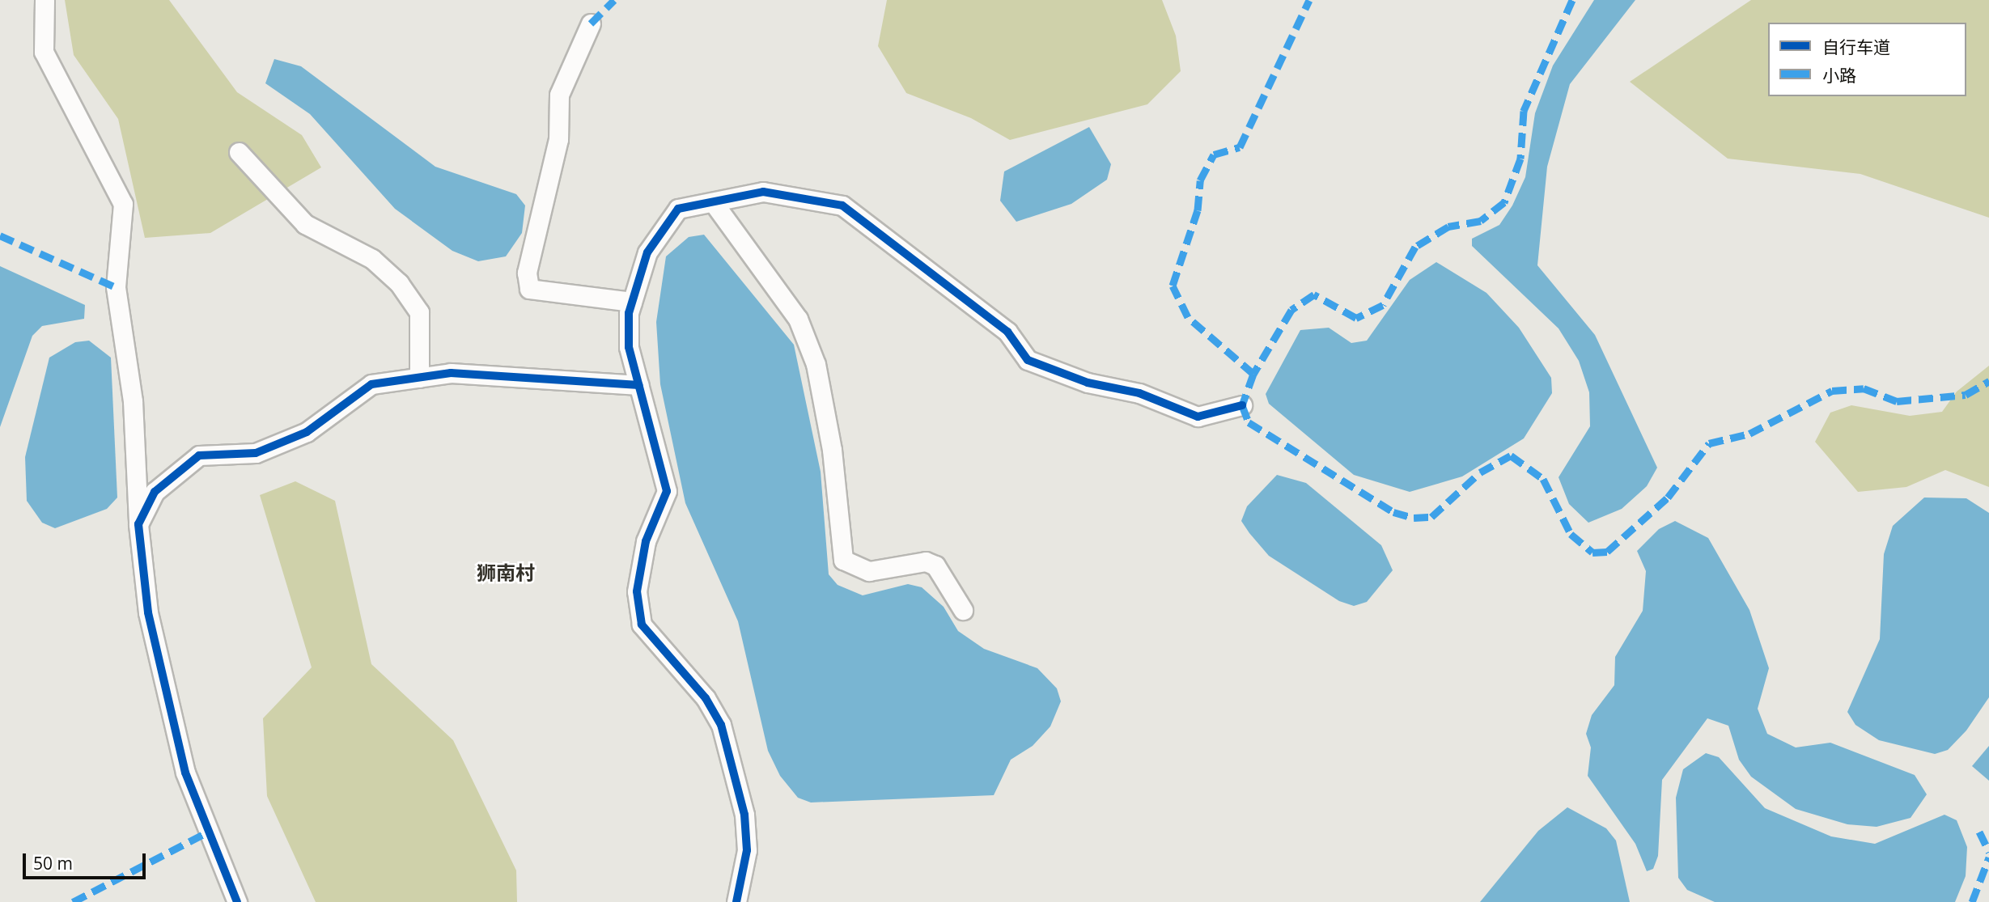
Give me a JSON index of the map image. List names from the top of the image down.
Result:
{
  "districts": ["狮南村"],
  "legend": ["自行车道", "小路"],
  "scale_bar": "50 m"
}
